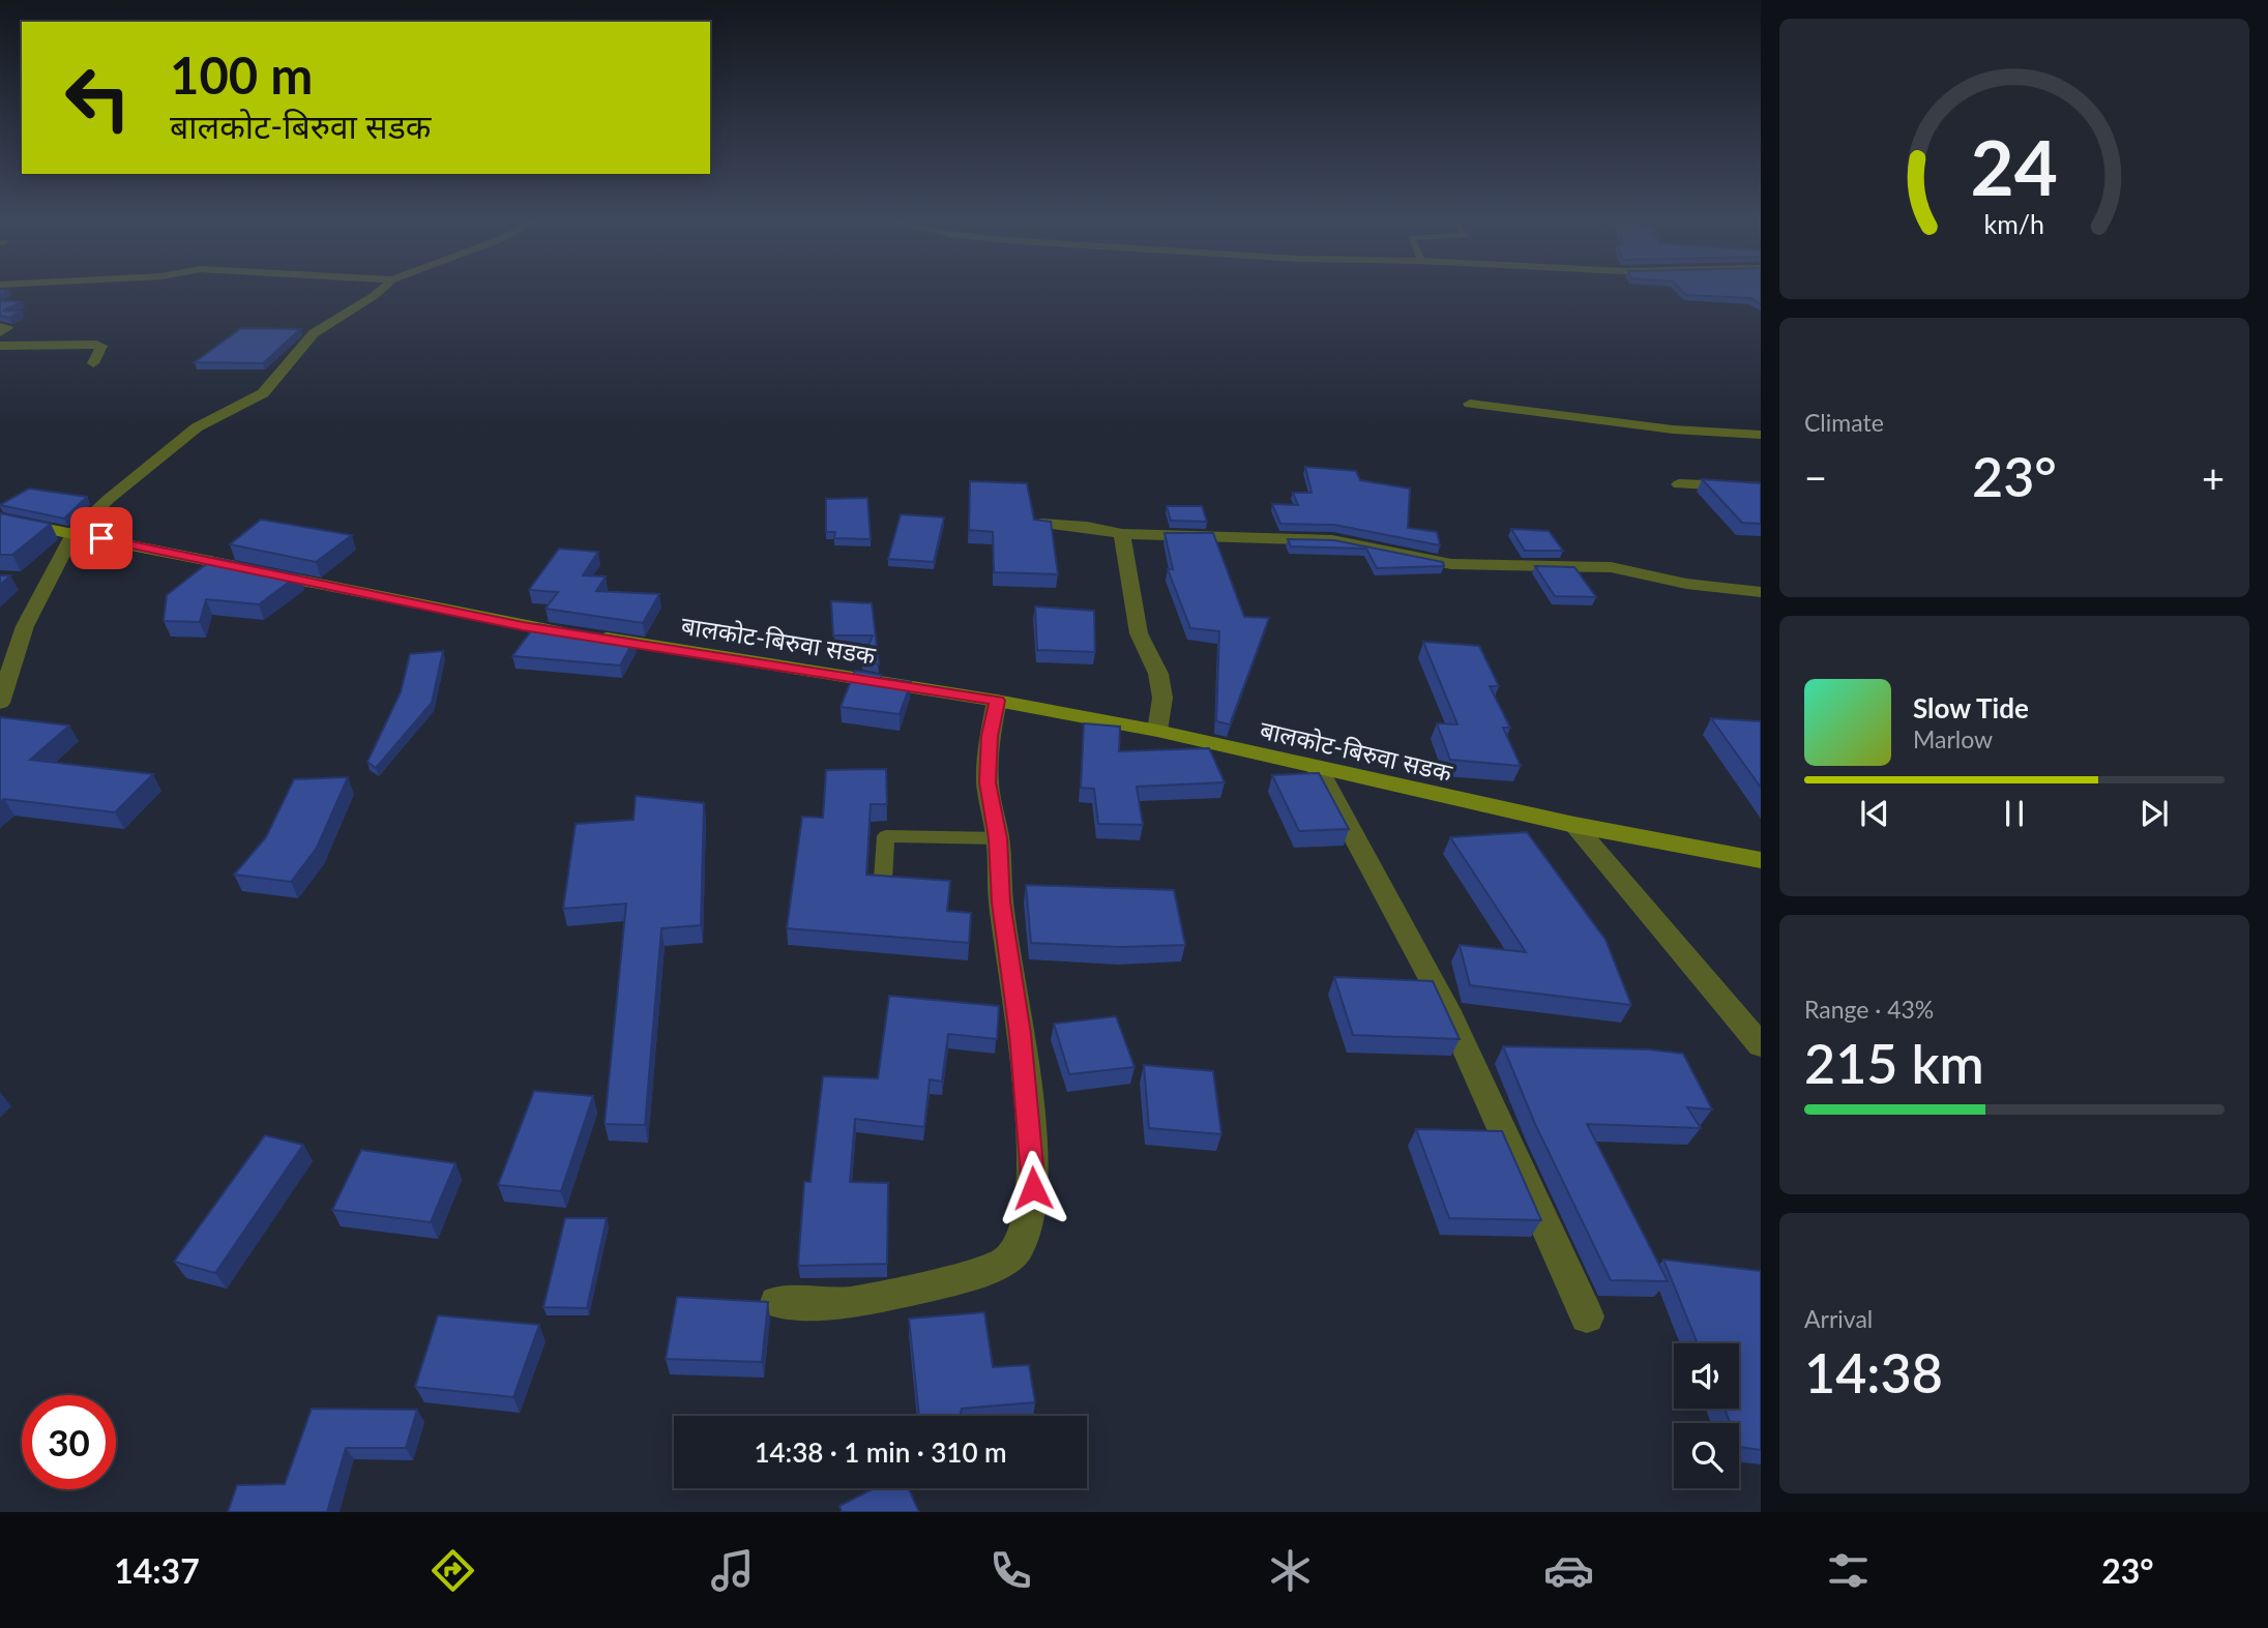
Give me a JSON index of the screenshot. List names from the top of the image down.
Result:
{
  "streets": {
    "main road": ["बालकोट-बिरुवा सडक"]
  },
  "page": {
    "turn": ["100 m", "बालकोट-बिरुवा सडक"],
    "tile": [
      "Climate",
      ["Range · 43%", "215 km"],
      ["Arrival", "14:38"]
    ],
    "heat": ["−", "23°", "+"],
    "song": ["Slow Tide", "Marlow"],
    "limit": "30",
    "trip": "14:38 · 1 min · 310 m",
    "tabs": ["14:37", "23°"],
    "gauge": ["24", "km/h"]
  }
}
